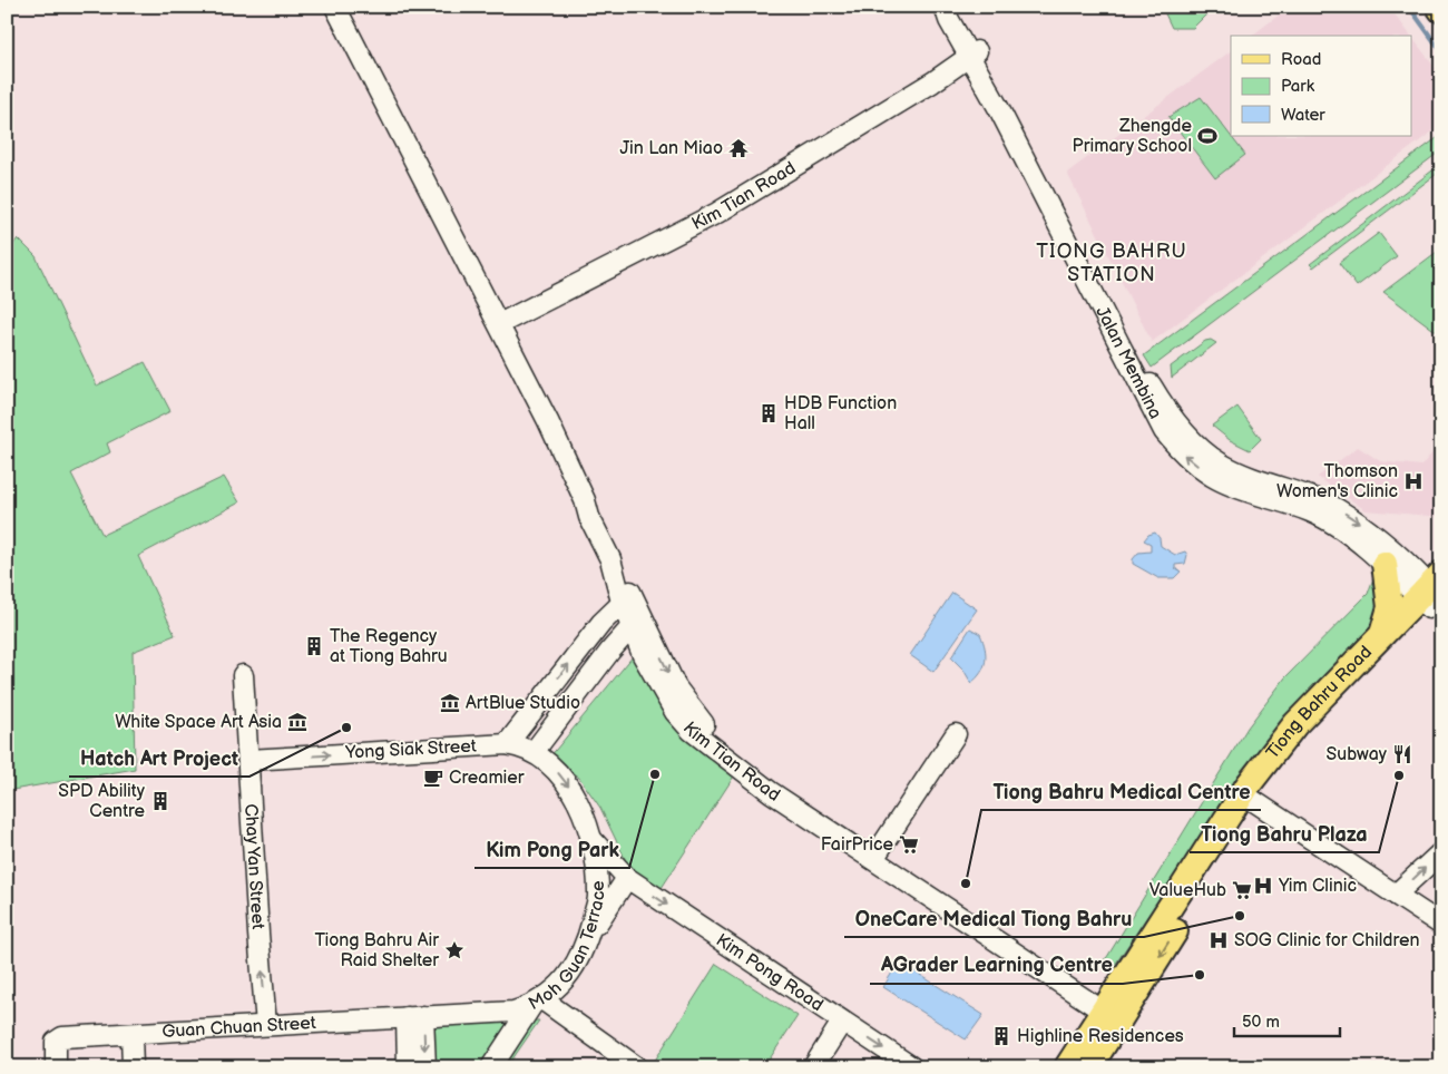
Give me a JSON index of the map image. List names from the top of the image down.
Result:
{
  "streets": {
    "main road": ["Tiong Bahru Road"],
    "street": [
      "Kim Tian Road",
      "Jalan Membina",
      "Yong Siak Street",
      "Chay Yan Street",
      "Moh Guan Terrace",
      "Kim Pong Road",
      "Guan Chuan Street"
    ]
  },
  "crossings": [
    ["Kim Tian Road", "Jalan Membina"],
    ["Kim Tian Road", "Tiong Bahru Road"],
    ["Jalan Membina", "Tiong Bahru Road"],
    ["Yong Siak Street", "Chay Yan Street"],
    ["Yong Siak Street", "Moh Guan Terrace"],
    ["Chay Yan Street", "Guan Chuan Street"],
    ["Moh Guan Terrace", "Kim Pong Road"],
    ["Moh Guan Terrace", "Guan Chuan Street"]
  ],
  "one_way": ["Yong Siak Street", "Chay Yan Street"],
  "districts": ["TIONG BAHRU STATION"],
  "places": {
    "sports": ["Zhengde Primary School"],
    "temple": ["Jin Lan Miao"],
    "building": [
      "HDB Function Hall",
      "The Regency at Tiong Bahru",
      "SPD Ability Centre",
      "Highline Residences"
    ],
    "hospital": ["Thomson Women's Clinic", "Yim Clinic", "SOG Clinic for Children"],
    "museum": ["ArtBlue Studio", "White Space Art Asia"],
    "other": [
      "Hatch Art Project",
      "Kim Pong Park",
      "Tiong Bahru Plaza",
      "Tiong Bahru Medical Centre",
      "OneCare Medical Tiong Bahru",
      "AGrader Learning Centre"
    ],
    "restaurant": ["Subway"],
    "cafe": ["Creamier"],
    "supermarket": ["FairPrice", "ValueHub"],
    "place": ["Tiong Bahru Air Raid Shelter"]
  },
  "legend": ["Road", "Park", "Water"],
  "scale_bar": "50 m"
}
